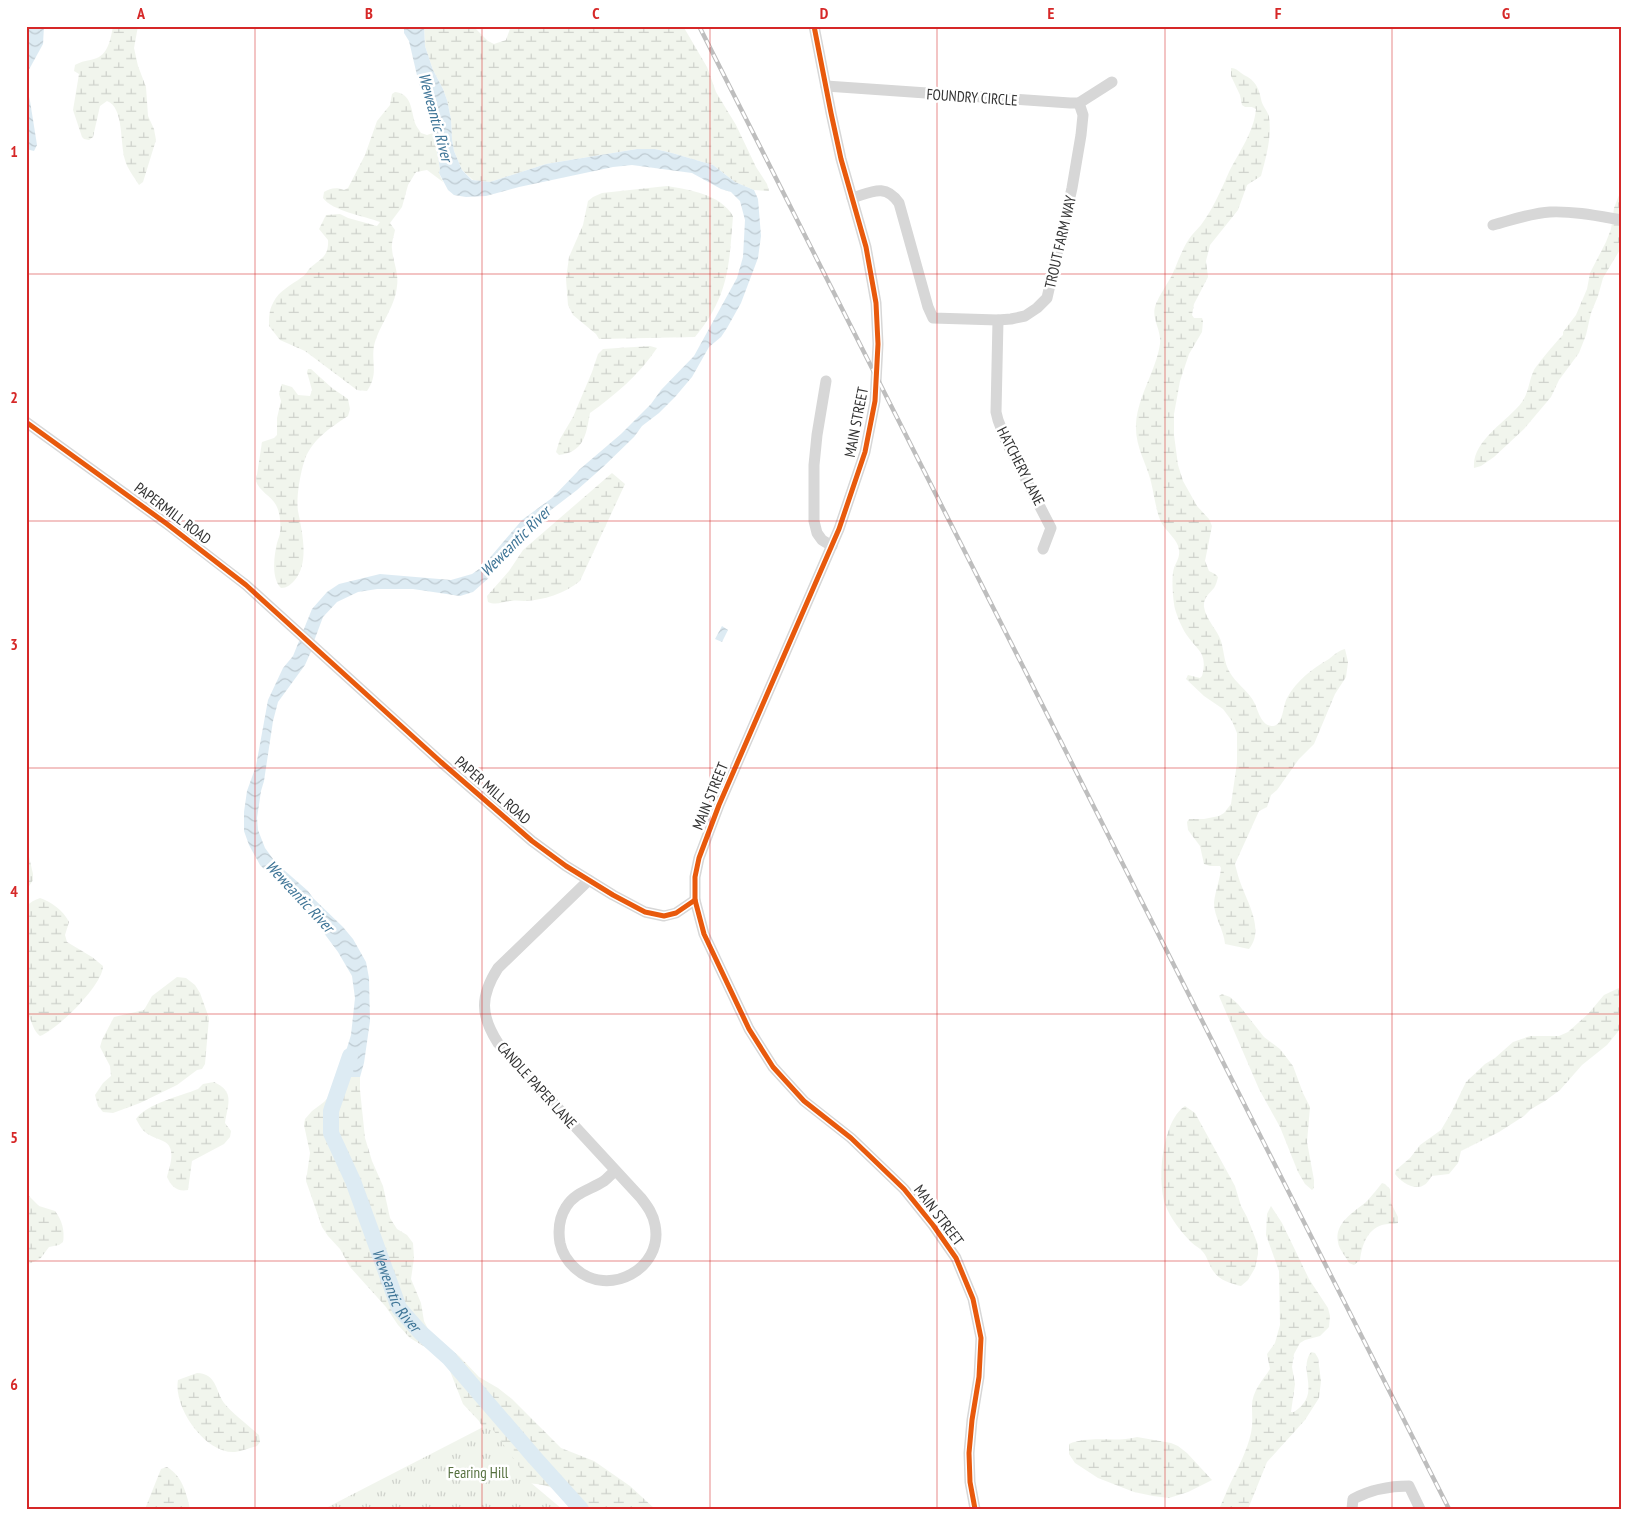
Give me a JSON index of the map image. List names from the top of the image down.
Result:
{
  "streets": {
    "street": [
      "FOUNDRY CIRCLE",
      "TROUT FARM WAY",
      "MAIN STREET",
      "HATCHERY LANE",
      "PAPERMILL ROAD",
      "PAPER MILL ROAD",
      "CANDLE PAPER LANE"
    ]
  },
  "crossings": [
    ["FOUNDRY CIRCLE", "TROUT FARM WAY"],
    ["FOUNDRY CIRCLE", "MAIN STREET"],
    ["TROUT FARM WAY", "MAIN STREET"],
    ["TROUT FARM WAY", "HATCHERY LANE"],
    ["MAIN STREET", "PAPER MILL ROAD"],
    ["PAPERMILL ROAD", "PAPER MILL ROAD"],
    ["PAPER MILL ROAD", "CANDLE PAPER LANE"]
  ],
  "water": ["Weweantic River"],
  "parks": ["Fearing Hill"],
  "grid": {
    "columns": [
      "A",
      "B",
      "C",
      "D",
      "E",
      "F",
      "G"
    ],
    "rows": [
      "1",
      "2",
      "3",
      "4",
      "5",
      "6"
    ]
  }
}
